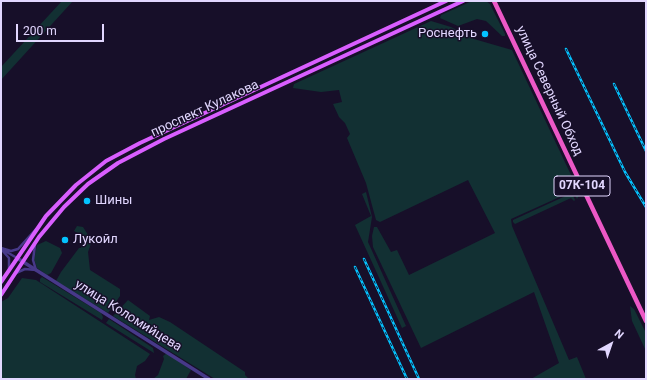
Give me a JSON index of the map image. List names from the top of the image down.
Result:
{
  "streets": {
    "highway": ["улица Северный Обход", "07К-104"],
    "main road": ["проспект Кулакова"],
    "street": ["улица Коломийцева"]
  },
  "crossings": [
    ["проспект Кулакова", "улица Коломийцева"]
  ],
  "places": ["Роснефть", "Шины", "Лукойл"],
  "scale_bar": "200 m",
  "north": "top right"
}
